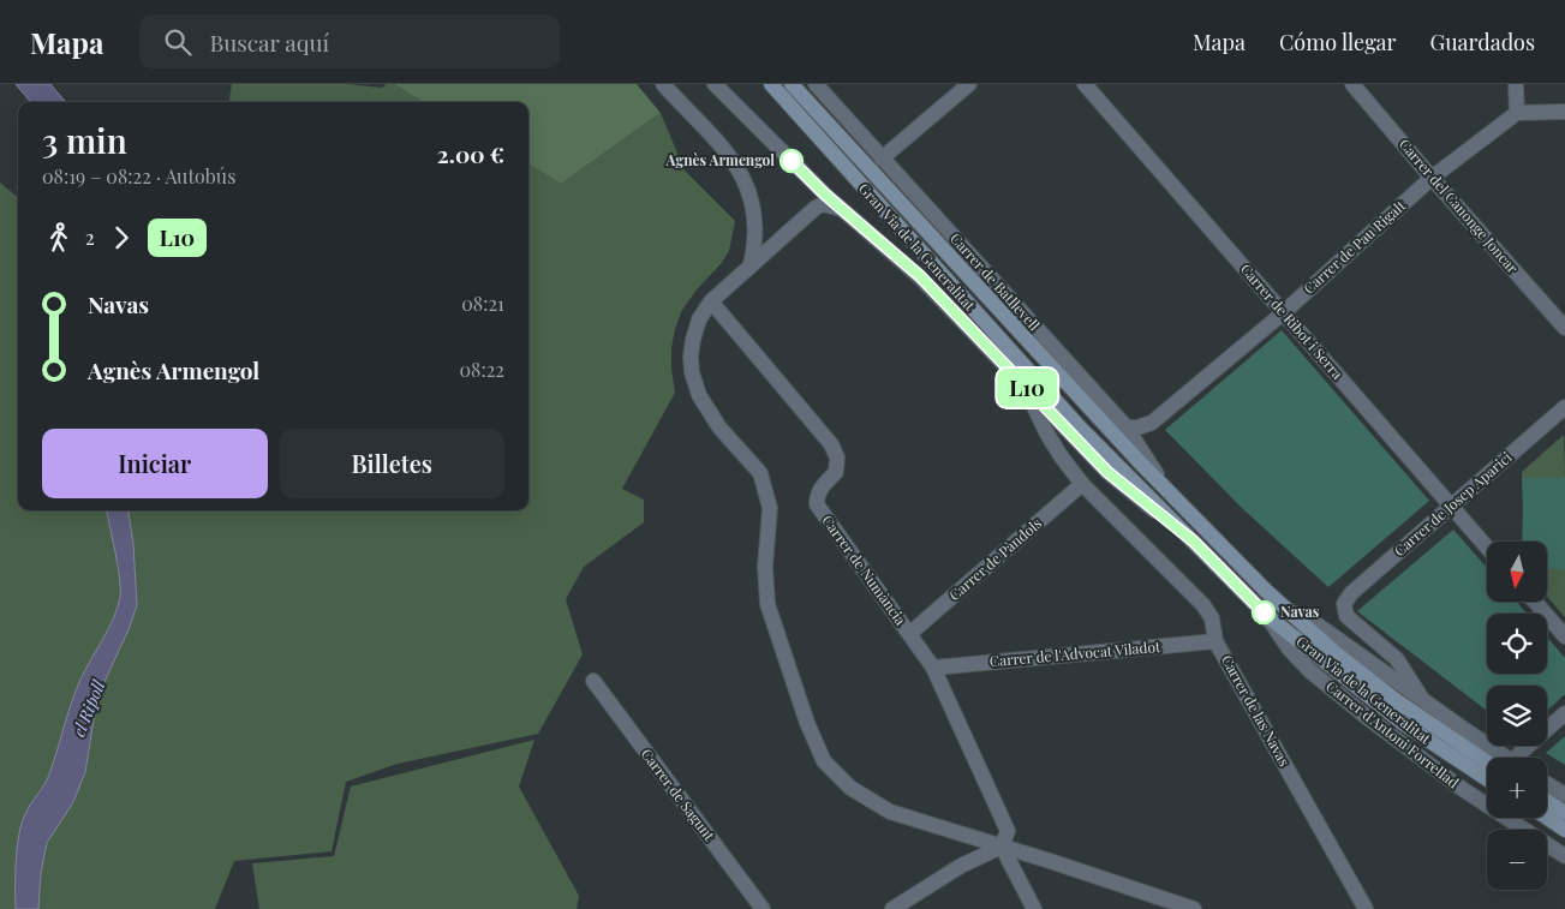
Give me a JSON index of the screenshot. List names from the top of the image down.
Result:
{
  "streets": {
    "street": [
      "Carrer del Canonge Joncar",
      "Gran Via de la Generalitat",
      "Carrer de Pau Rigalt",
      "Carrer de Batllevell",
      "Carrer de Ribot i Serra",
      "Carrer de Josep Aparici",
      "Carrer de Pàndols",
      "Carrer de Numància",
      "Carrer de l'Advocat Viladot",
      "Carrer de las Navas",
      "Carrer d'Antoni Forrellad",
      "Carrer de Sagunt"
    ]
  },
  "crossings": [
    ["Carrer del Canonge Joncar", "Carrer de Pau Rigalt"],
    ["Gran Via de la Generalitat", "Carrer de Batllevell"],
    ["Gran Via de la Generalitat", "Carrer d'Antoni Forrellad"],
    ["Carrer de Pau Rigalt", "Carrer de Batllevell"],
    ["Carrer de Pau Rigalt", "Carrer de Ribot i Serra"],
    ["Carrer de Ribot i Serra", "Carrer de Josep Aparici"],
    ["Carrer de Pàndols", "Carrer de Numància"],
    ["Carrer de Pàndols", "Carrer de las Navas"],
    ["Carrer de Numància", "Carrer de l'Advocat Viladot"],
    ["Carrer de l'Advocat Viladot", "Carrer de las Navas"]
  ],
  "water": ["el Ripoll"],
  "places": ["Agnès Armengol", "Navas"],
  "lines": ["bus line L10"],
  "north": "bottom",
  "page": {
    "header": "Mapa",
    "search": "Buscar aquí",
    "nav": ["Mapa", "Cómo llegar", "Guardados"],
    "on_map": "L10",
    "heading": ["3 min", "08:19 – 08:22 · Autobús", "2.00 €"],
    "legs": ["2", "L10"],
    "list": [
      {
        "name": "Navas",
        "value": "08:21"
      },
      {
        "name": "Agnès Armengol",
        "value": "08:22"
      }
    ],
    "buttons": ["Iniciar", "Billetes"],
    "map_buttons": ["+", "−"]
  }
}
